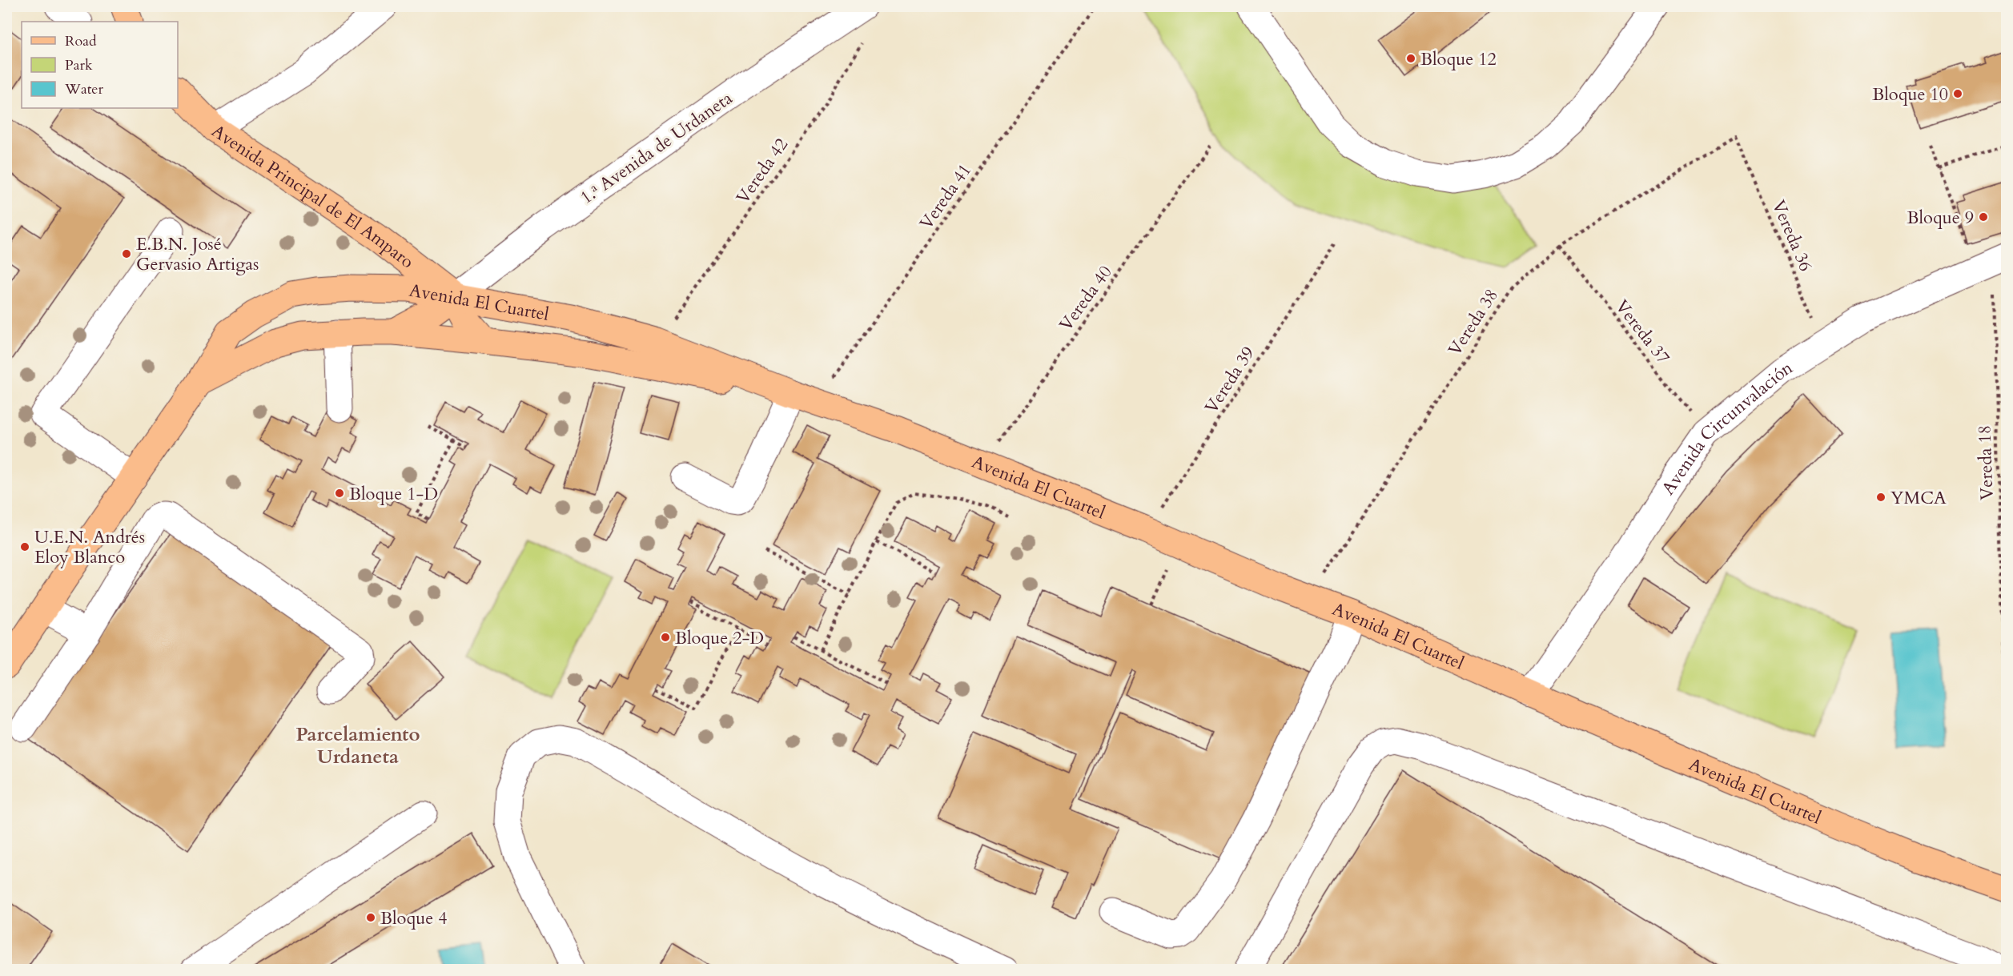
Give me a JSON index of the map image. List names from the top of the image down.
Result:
{
  "streets": {
    "main road": ["Avenida Principal de El Amparo", "Avenida El Cuartel"],
    "street": ["1.ª Avenida de Urdaneta", "Avenida Circunvalación"],
    "path": [
      "Vereda 42",
      "Vereda 41",
      "Vereda 36",
      "Vereda 40",
      "Vereda 38",
      "Vereda 37",
      "Vereda 39",
      "Vereda 18"
    ]
  },
  "crossings": [
    ["1.ª Avenida de Urdaneta", "Avenida Principal de El Amparo"],
    ["1.ª Avenida de Urdaneta", "Avenida El Cuartel"],
    ["Vereda 42", "Avenida El Cuartel"],
    ["Avenida Principal de El Amparo", "Avenida El Cuartel"],
    ["Vereda 41", "Avenida El Cuartel"],
    ["Vereda 36", "Vereda 38"],
    ["Vereda 36", "Avenida Circunvalación"],
    ["Vereda 40", "Avenida El Cuartel"],
    ["Avenida El Cuartel", "Vereda 38"],
    ["Avenida El Cuartel", "Vereda 39"],
    ["Avenida El Cuartel", "Avenida Circunvalación"],
    ["Vereda 38", "Vereda 37"],
    ["Vereda 37", "Avenida Circunvalación"],
    ["Avenida Circunvalación", "Vereda 18"]
  ],
  "districts": ["Parcelamiento Urdaneta"],
  "places": [
    "Bloque 12",
    "Bloque 10",
    "Bloque 9",
    "E.B.N. José Gervasio Artigas",
    "Bloque 1-D",
    "YMCA",
    "U.E.N. Andrés Eloy Blanco",
    "Bloque 2-D",
    "Bloque 4"
  ],
  "legend": ["Road", "Park", "Water"]
}
